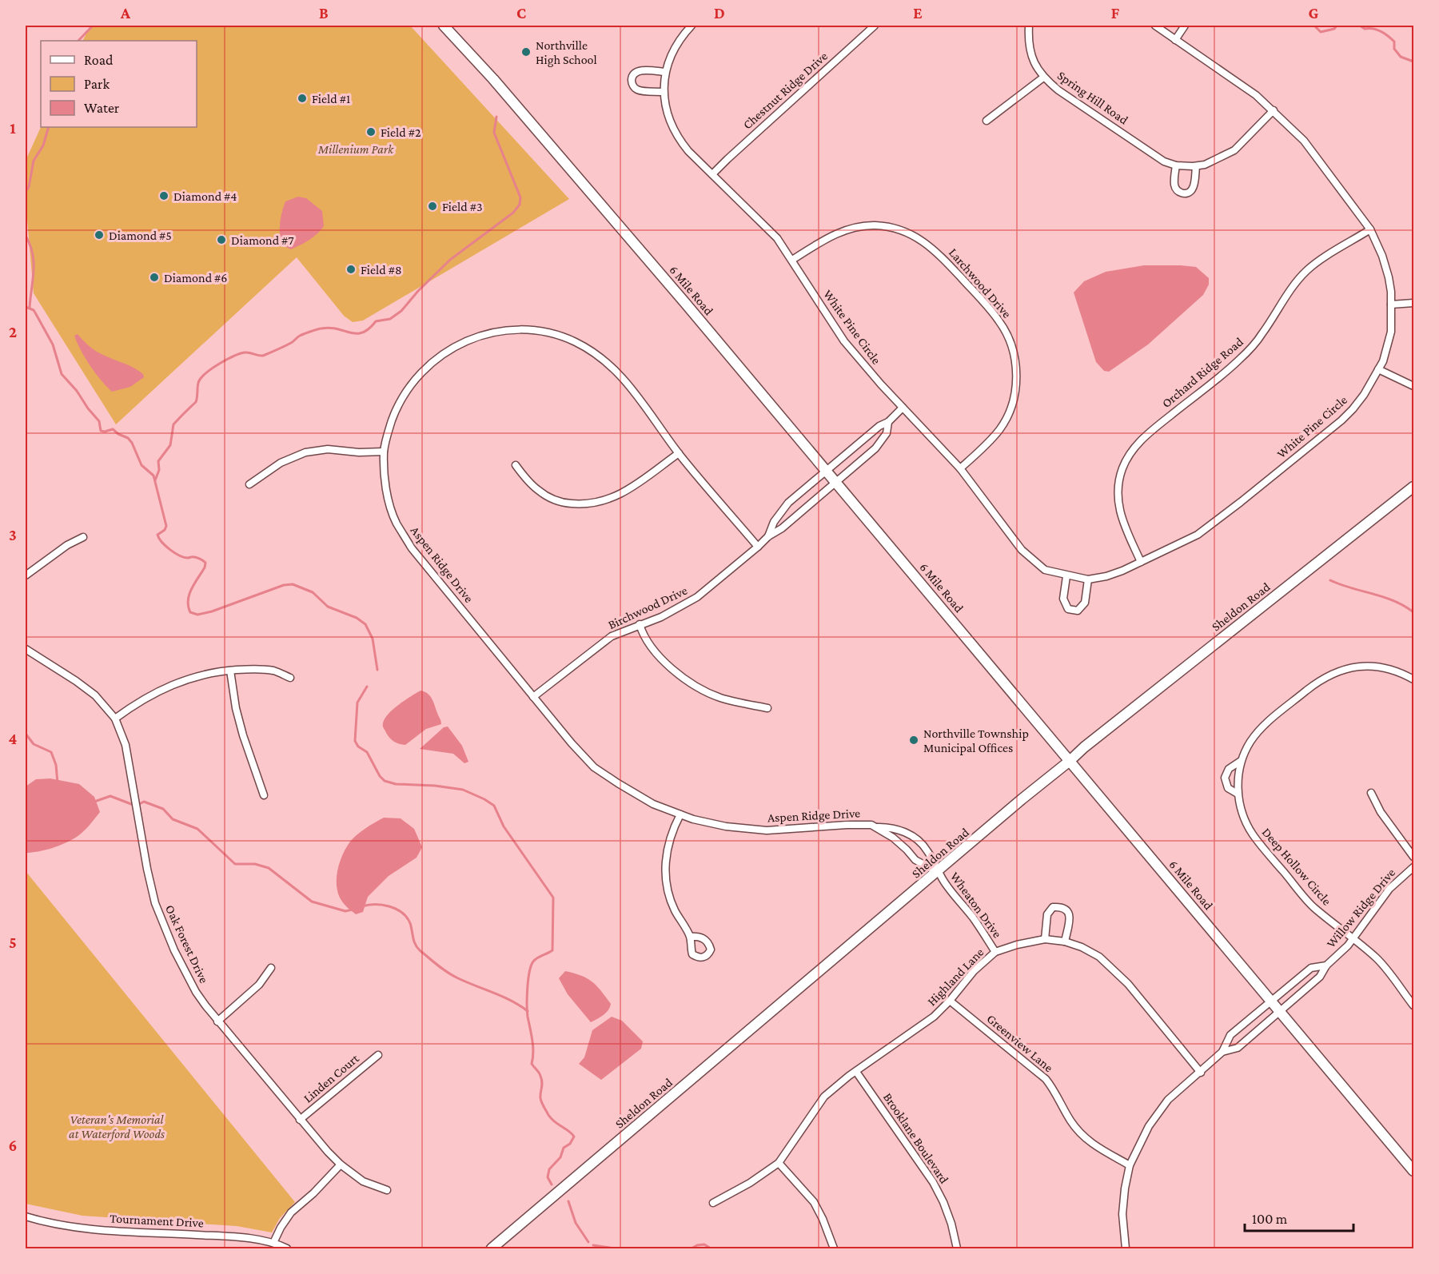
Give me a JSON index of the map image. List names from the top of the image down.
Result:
{
  "streets": {
    "street": [
      "Chestnut Ridge Drive",
      "Spring Hill Road",
      "Larchwood Drive",
      "6 Mile Road",
      "White Pine Circle",
      "Orchard Ridge Road",
      "Aspen Ridge Drive",
      "Sheldon Road",
      "Birchwood Drive",
      "Deep Hollow Circle",
      "Wheaton Drive",
      "Willow Ridge Drive",
      "Oak Forest Drive",
      "Highland Lane",
      "Greenview Lane",
      "Linden Court",
      "Brooklane Boulevard",
      "Tournament Drive"
    ]
  },
  "crossings": [
    ["Chestnut Ridge Drive", "White Pine Circle"],
    ["Spring Hill Road", "White Pine Circle"],
    ["Larchwood Drive", "White Pine Circle"],
    ["6 Mile Road", "Sheldon Road"],
    ["6 Mile Road", "Birchwood Drive"],
    ["6 Mile Road", "Willow Ridge Drive"],
    ["White Pine Circle", "Orchard Ridge Road"],
    ["Aspen Ridge Drive", "Sheldon Road"],
    ["Aspen Ridge Drive", "Birchwood Drive"],
    ["Aspen Ridge Drive", "Wheaton Drive"],
    ["Sheldon Road", "Wheaton Drive"],
    ["Deep Hollow Circle", "Willow Ridge Drive"],
    ["Wheaton Drive", "Highland Lane"],
    ["Oak Forest Drive", "Linden Court"],
    ["Highland Lane", "Greenview Lane"],
    ["Highland Lane", "Brooklane Boulevard"]
  ],
  "parks": ["Millenium Park", "Veteran's Memorial at Waterford Woods"],
  "places": [
    "Northville High School",
    "Field #1",
    "Field #2",
    "Diamond #4",
    "Field #3",
    "Diamond #5",
    "Diamond #7",
    "Field #8",
    "Diamond #6",
    "Northville Township Municipal Offices"
  ],
  "legend": ["Road", "Park", "Water"],
  "scale_bar": "100 m",
  "grid": {
    "columns": [
      "A",
      "B",
      "C",
      "D",
      "E",
      "F",
      "G"
    ],
    "rows": [
      "1",
      "2",
      "3",
      "4",
      "5",
      "6"
    ]
  }
}
